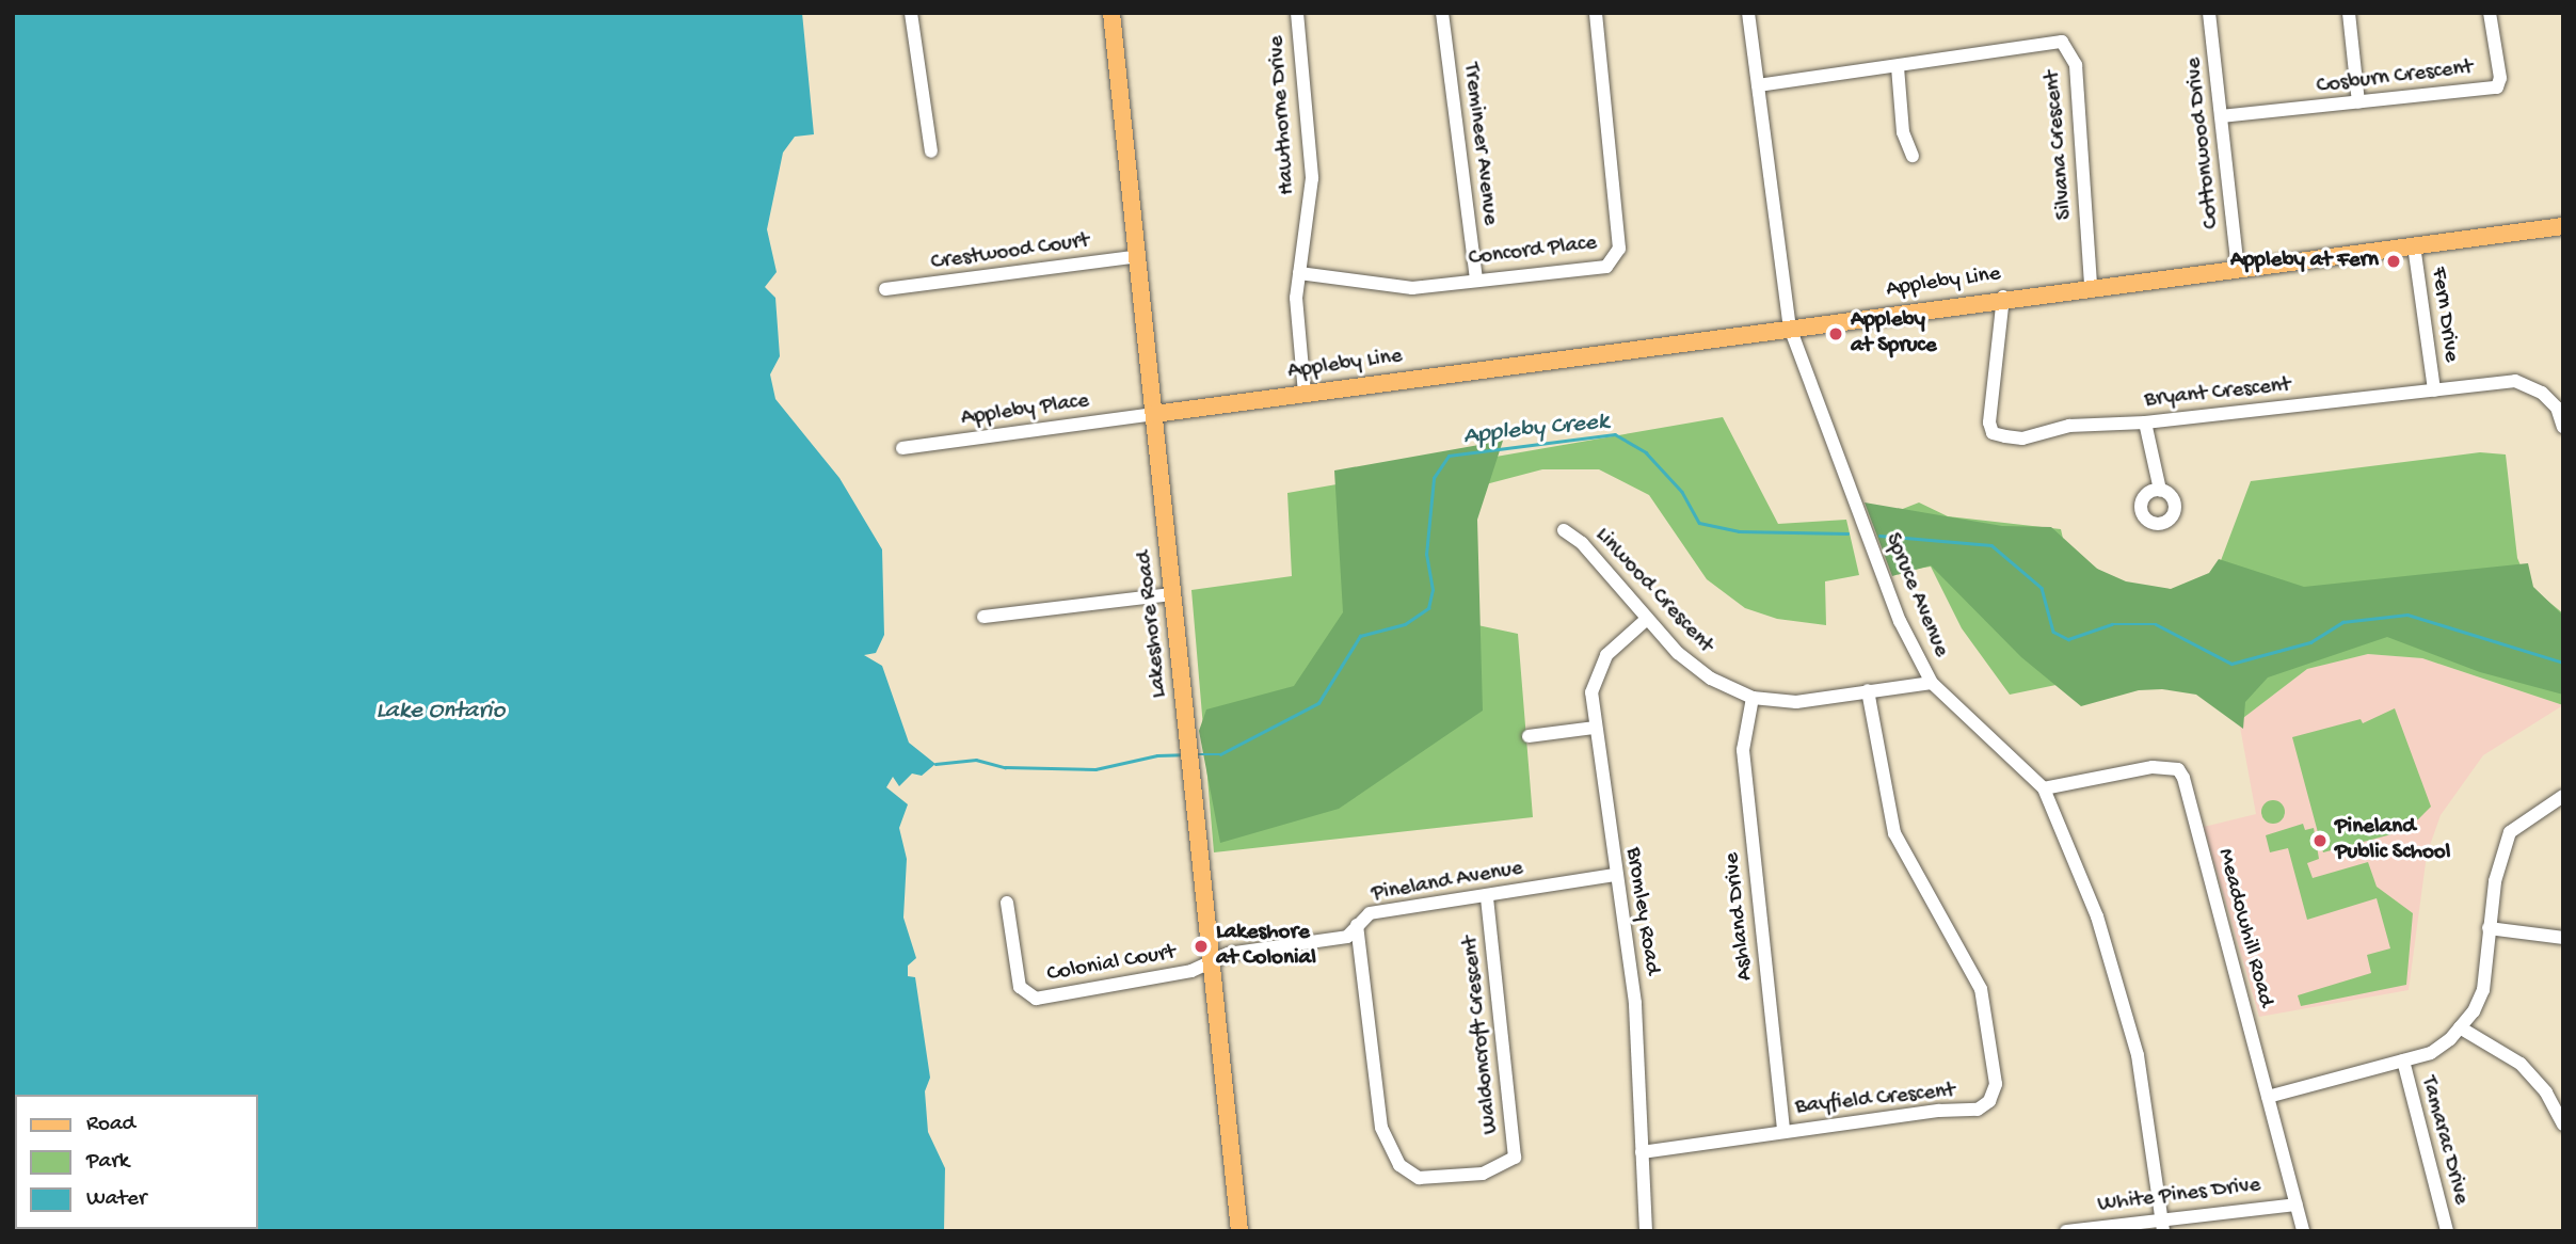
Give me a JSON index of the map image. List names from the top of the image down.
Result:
{
  "streets": {
    "main road": ["Appleby Line", "Lakeshore Road"],
    "street": [
      "Cosburn Crescent",
      "Hawthorne Drive",
      "Cottonwood Drive",
      "Tremineer Avenue",
      "Silvana Crescent",
      "Concord Place",
      "Crestwood Court",
      "Fern Drive",
      "Bryant Crescent",
      "Appleby Place",
      "Linwood Crescent",
      "Spruce Avenue",
      "Pineland Avenue",
      "Bromley Road",
      "Ashland Drive",
      "Meadowhill Road",
      "Colonial Court",
      "Waldoncroft Crescent",
      "Bayfield Crescent",
      "Tamarac Drive",
      "White Pines Drive"
    ]
  },
  "crossings": [
    ["Cosburn Crescent", "Cottonwood Drive"],
    ["Hawthorne Drive", "Concord Place"],
    ["Hawthorne Drive", "Appleby Line"],
    ["Cottonwood Drive", "Appleby Line"],
    ["Tremineer Avenue", "Concord Place"],
    ["Silvana Crescent", "Appleby Line"],
    ["Silvana Crescent", "Spruce Avenue"],
    ["Crestwood Court", "Lakeshore Road"],
    ["Appleby Line", "Fern Drive"],
    ["Appleby Line", "Bryant Crescent"],
    ["Appleby Line", "Appleby Place"],
    ["Appleby Line", "Spruce Avenue"],
    ["Appleby Line", "Lakeshore Road"],
    ["Fern Drive", "Bryant Crescent"],
    ["Appleby Place", "Lakeshore Road"],
    ["Linwood Crescent", "Spruce Avenue"],
    ["Linwood Crescent", "Bromley Road"],
    ["Linwood Crescent", "Ashland Drive"],
    ["Linwood Crescent", "Bayfield Crescent"],
    ["Spruce Avenue", "Meadowhill Road"],
    ["Spruce Avenue", "White Pines Drive"],
    ["Lakeshore Road", "Pineland Avenue"],
    ["Lakeshore Road", "Colonial Court"],
    ["Pineland Avenue", "Bromley Road"],
    ["Pineland Avenue", "Colonial Court"],
    ["Pineland Avenue", "Waldoncroft Crescent"],
    ["Bromley Road", "Bayfield Crescent"],
    ["Ashland Drive", "Bayfield Crescent"],
    ["Meadowhill Road", "White Pines Drive"]
  ],
  "water": ["Appleby Creek", "Lake Ontario"],
  "places": [
    "Appleby at Fern",
    "Appleby at Spruce",
    "Pineland Public School",
    "Lakeshore at Colonial"
  ],
  "legend": ["Road", "Park", "Water"]
}
